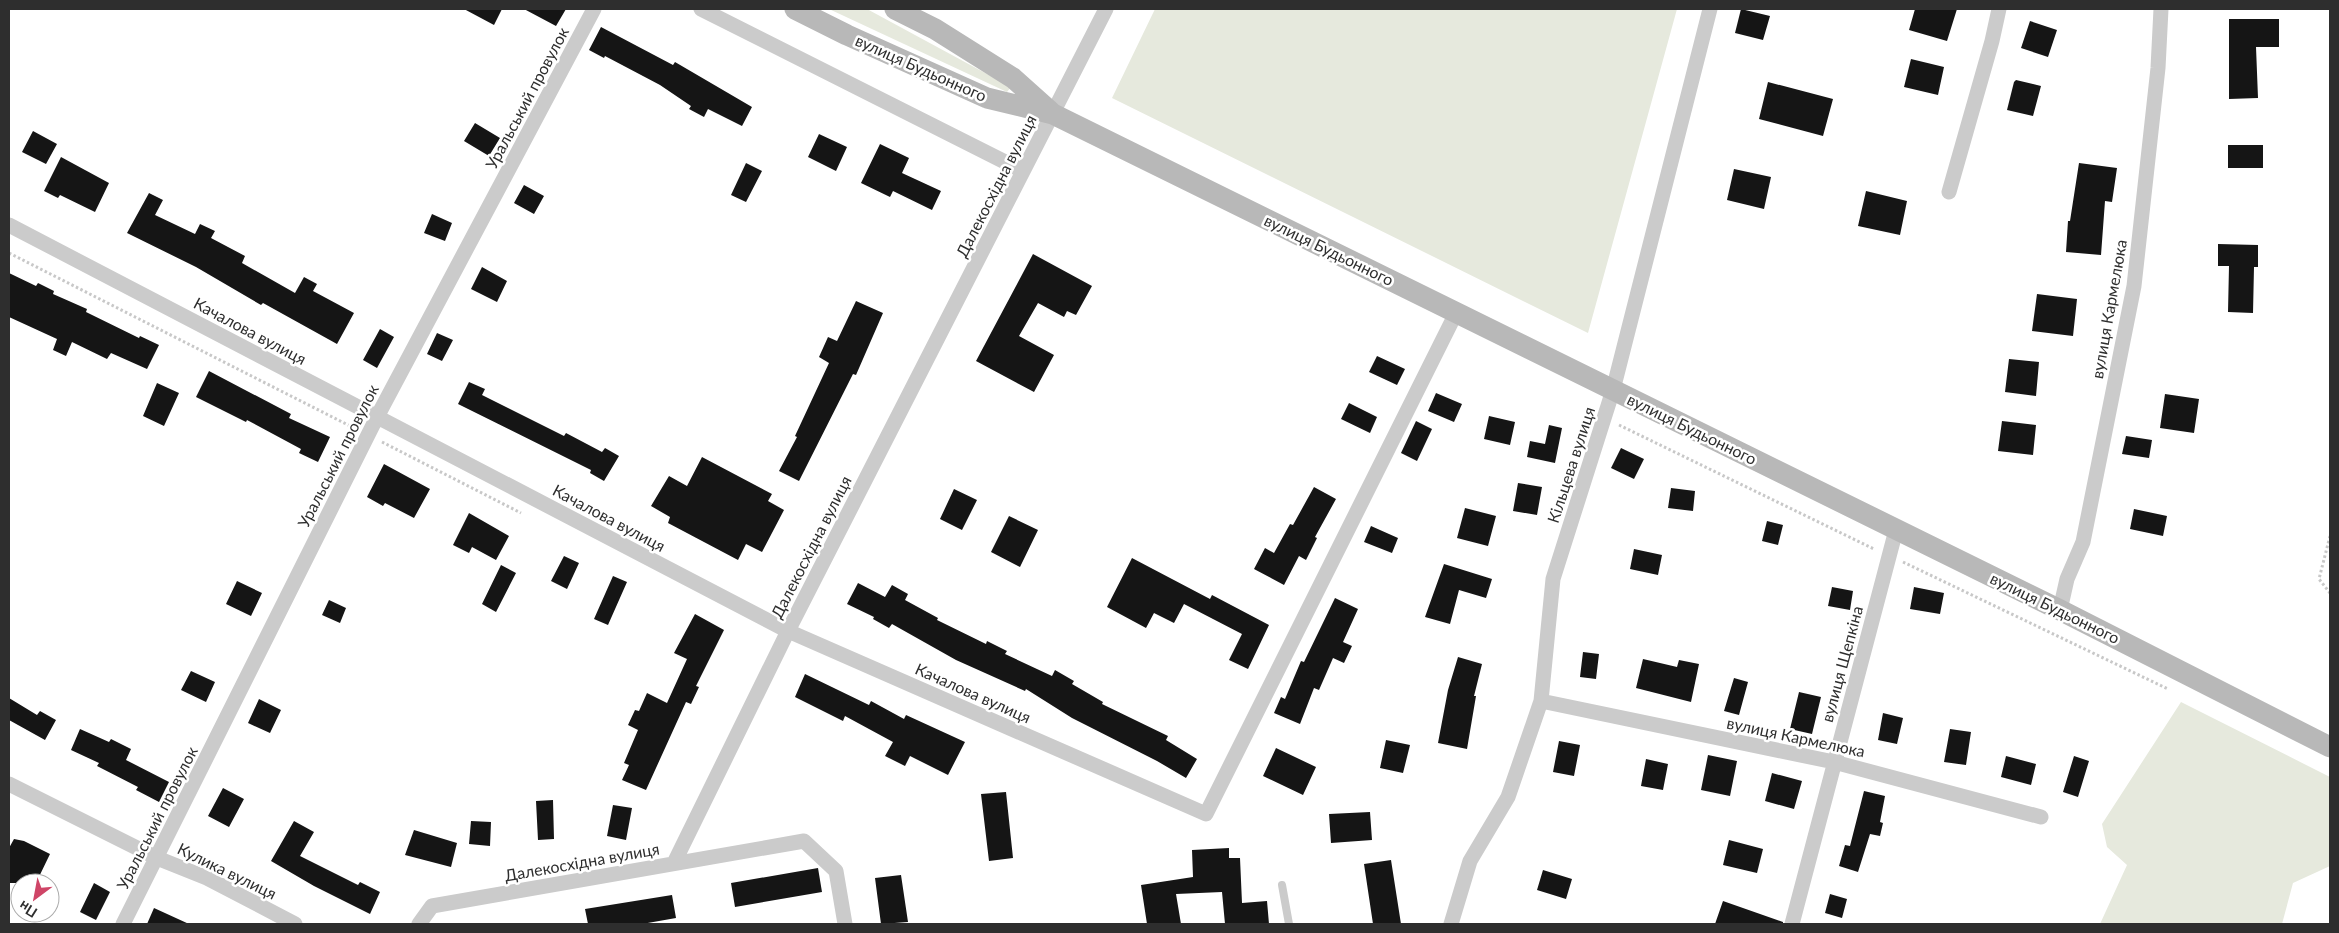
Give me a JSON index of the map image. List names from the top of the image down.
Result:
{
  "streets": {
    "main road": ["вулиця Будьонного"],
    "street": [
      "Уральський провулок",
      "Далекосхідна вулиця",
      "вулиця Кармелюка",
      "Качалова вулиця",
      "Кільцева вулиця",
      "вулиця Щепкіна",
      "Кулика вулиця"
    ]
  },
  "crossings": [
    ["вулиця Будьонного", "Далекосхідна вулиця"],
    ["вулиця Будьонного", "вулиця Кармелюка"],
    ["вулиця Будьонного", "Качалова вулиця"],
    ["вулиця Будьонного", "Кільцева вулиця"],
    ["вулиця Будьонного", "вулиця Щепкіна"],
    ["Уральський провулок", "Качалова вулиця"],
    ["Уральський провулок", "Кулика вулиця"],
    ["Далекосхідна вулиця", "Качалова вулиця"],
    ["вулиця Кармелюка", "Кільцева вулиця"],
    ["вулиця Кармелюка", "вулиця Щепкіна"]
  ],
  "north": "bottom left"
}
